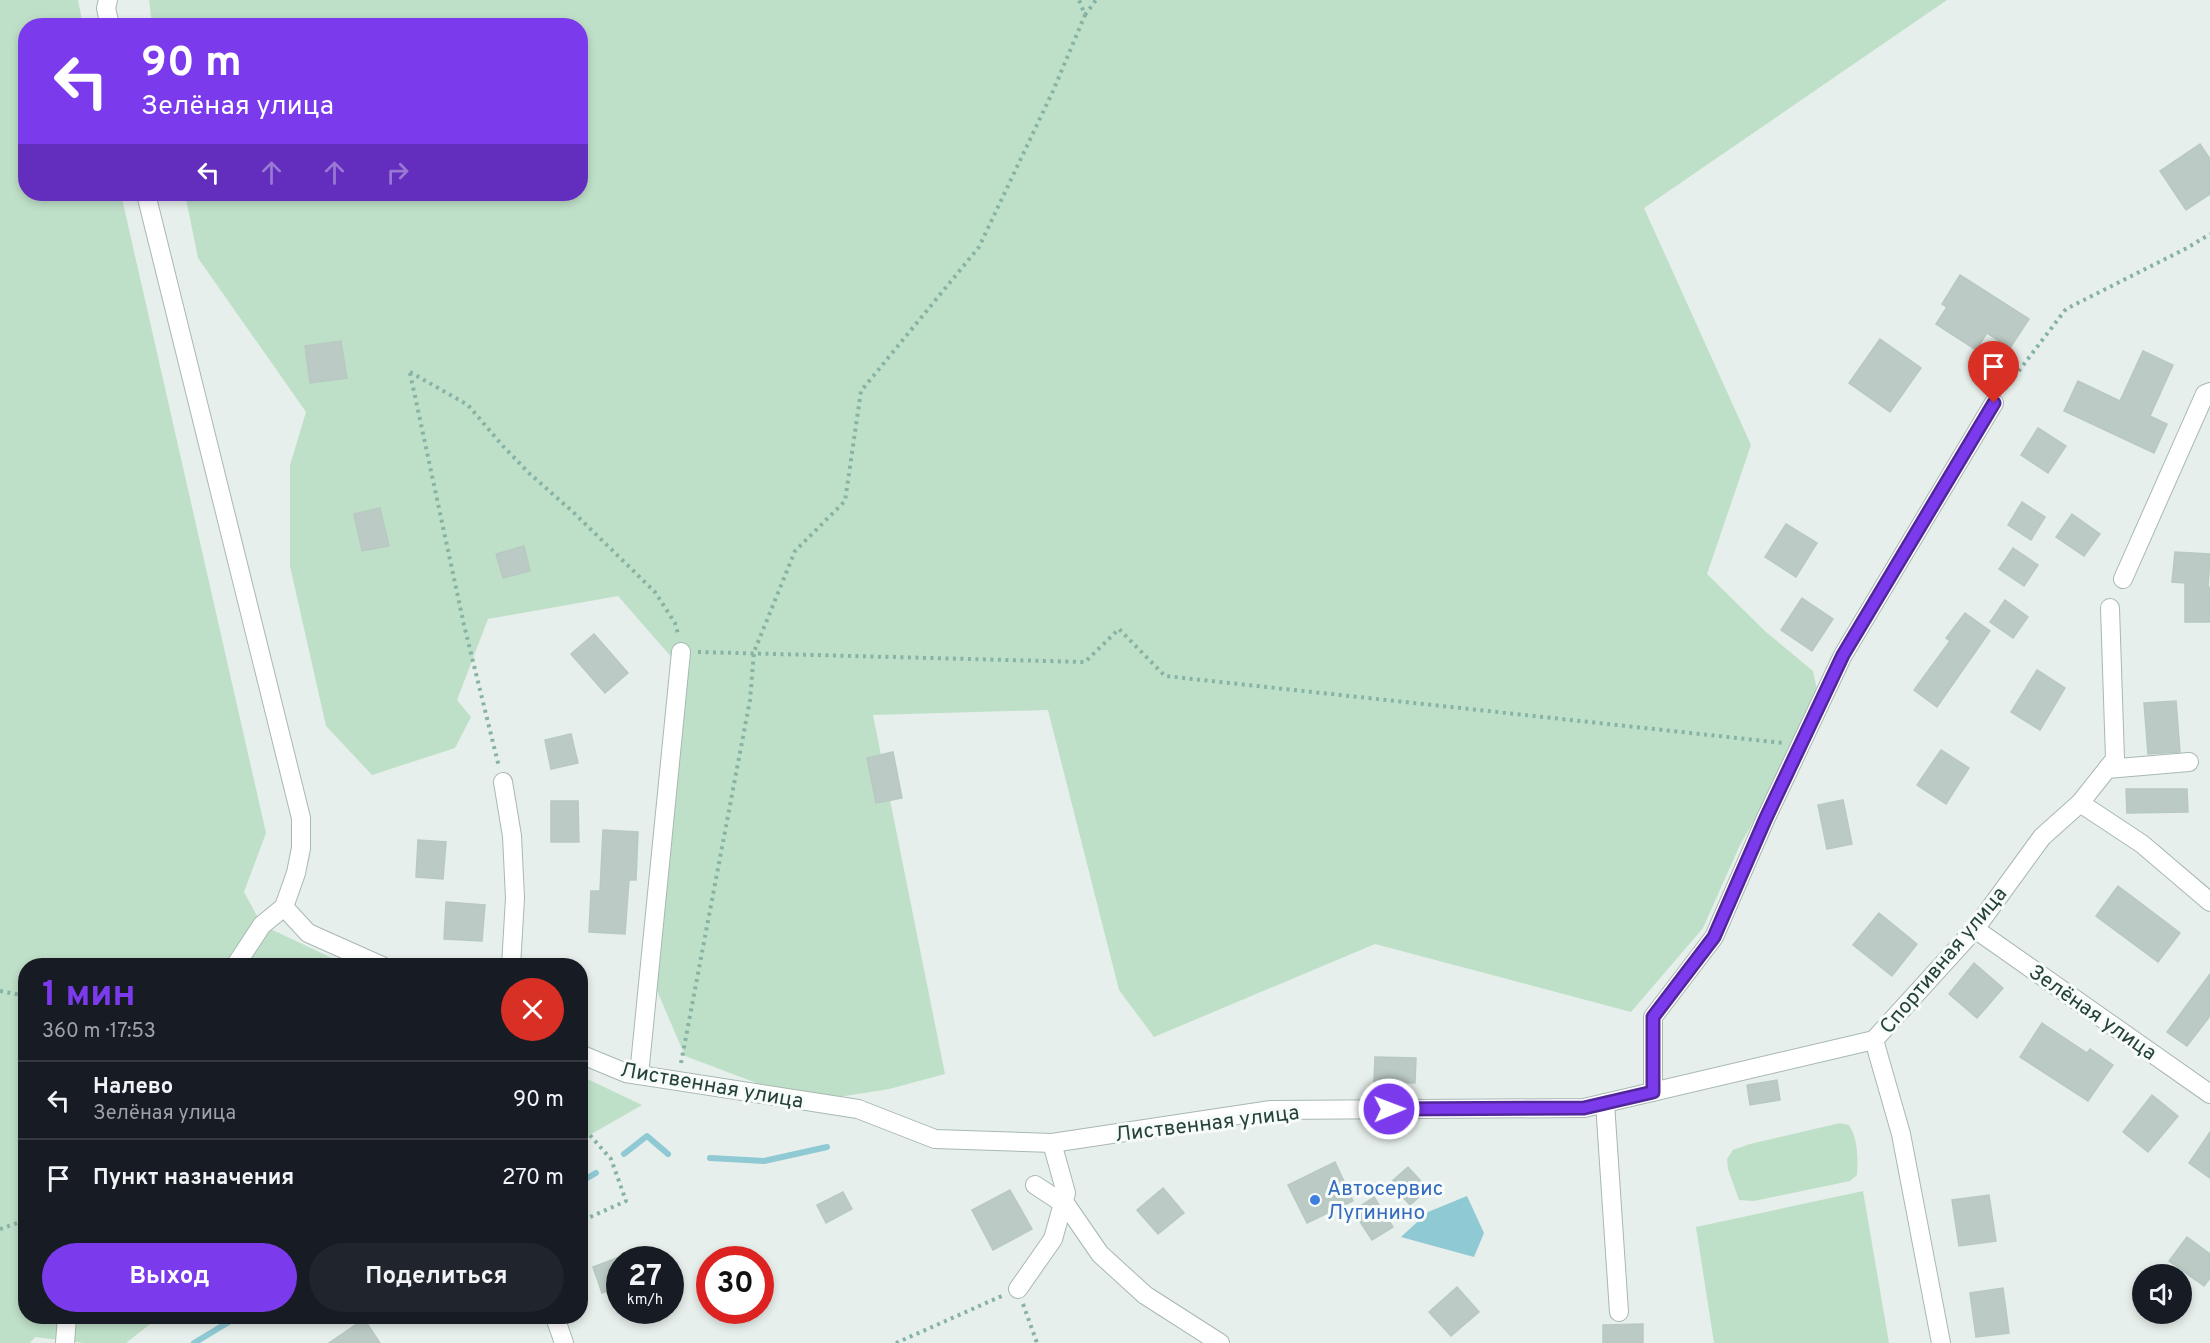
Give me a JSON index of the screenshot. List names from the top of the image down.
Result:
{
  "streets": {
    "street": ["Спортивная улица", "Зелёная улица", "Лиственная улица"]
  },
  "crossings": [
    ["Спортивная улица", "Зелёная улица"],
    ["Спортивная улица", "Лиственная улица"]
  ],
  "places": ["Автосервис Лугинино"],
  "page": {
    "turn": ["90 m", "Зелёная улица"],
    "heading": ["1 мин", "360 m · 17:53"],
    "list": [
      {
        "name": "Налево",
        "note": "Зелёная улица",
        "value": "90 m"
      },
      {
        "name": "Пункт назначения",
        "value": "270 m"
      }
    ],
    "buttons": ["Выход", "Поделиться"],
    "speed": "27 km/h",
    "limit": "30"
  }
}
